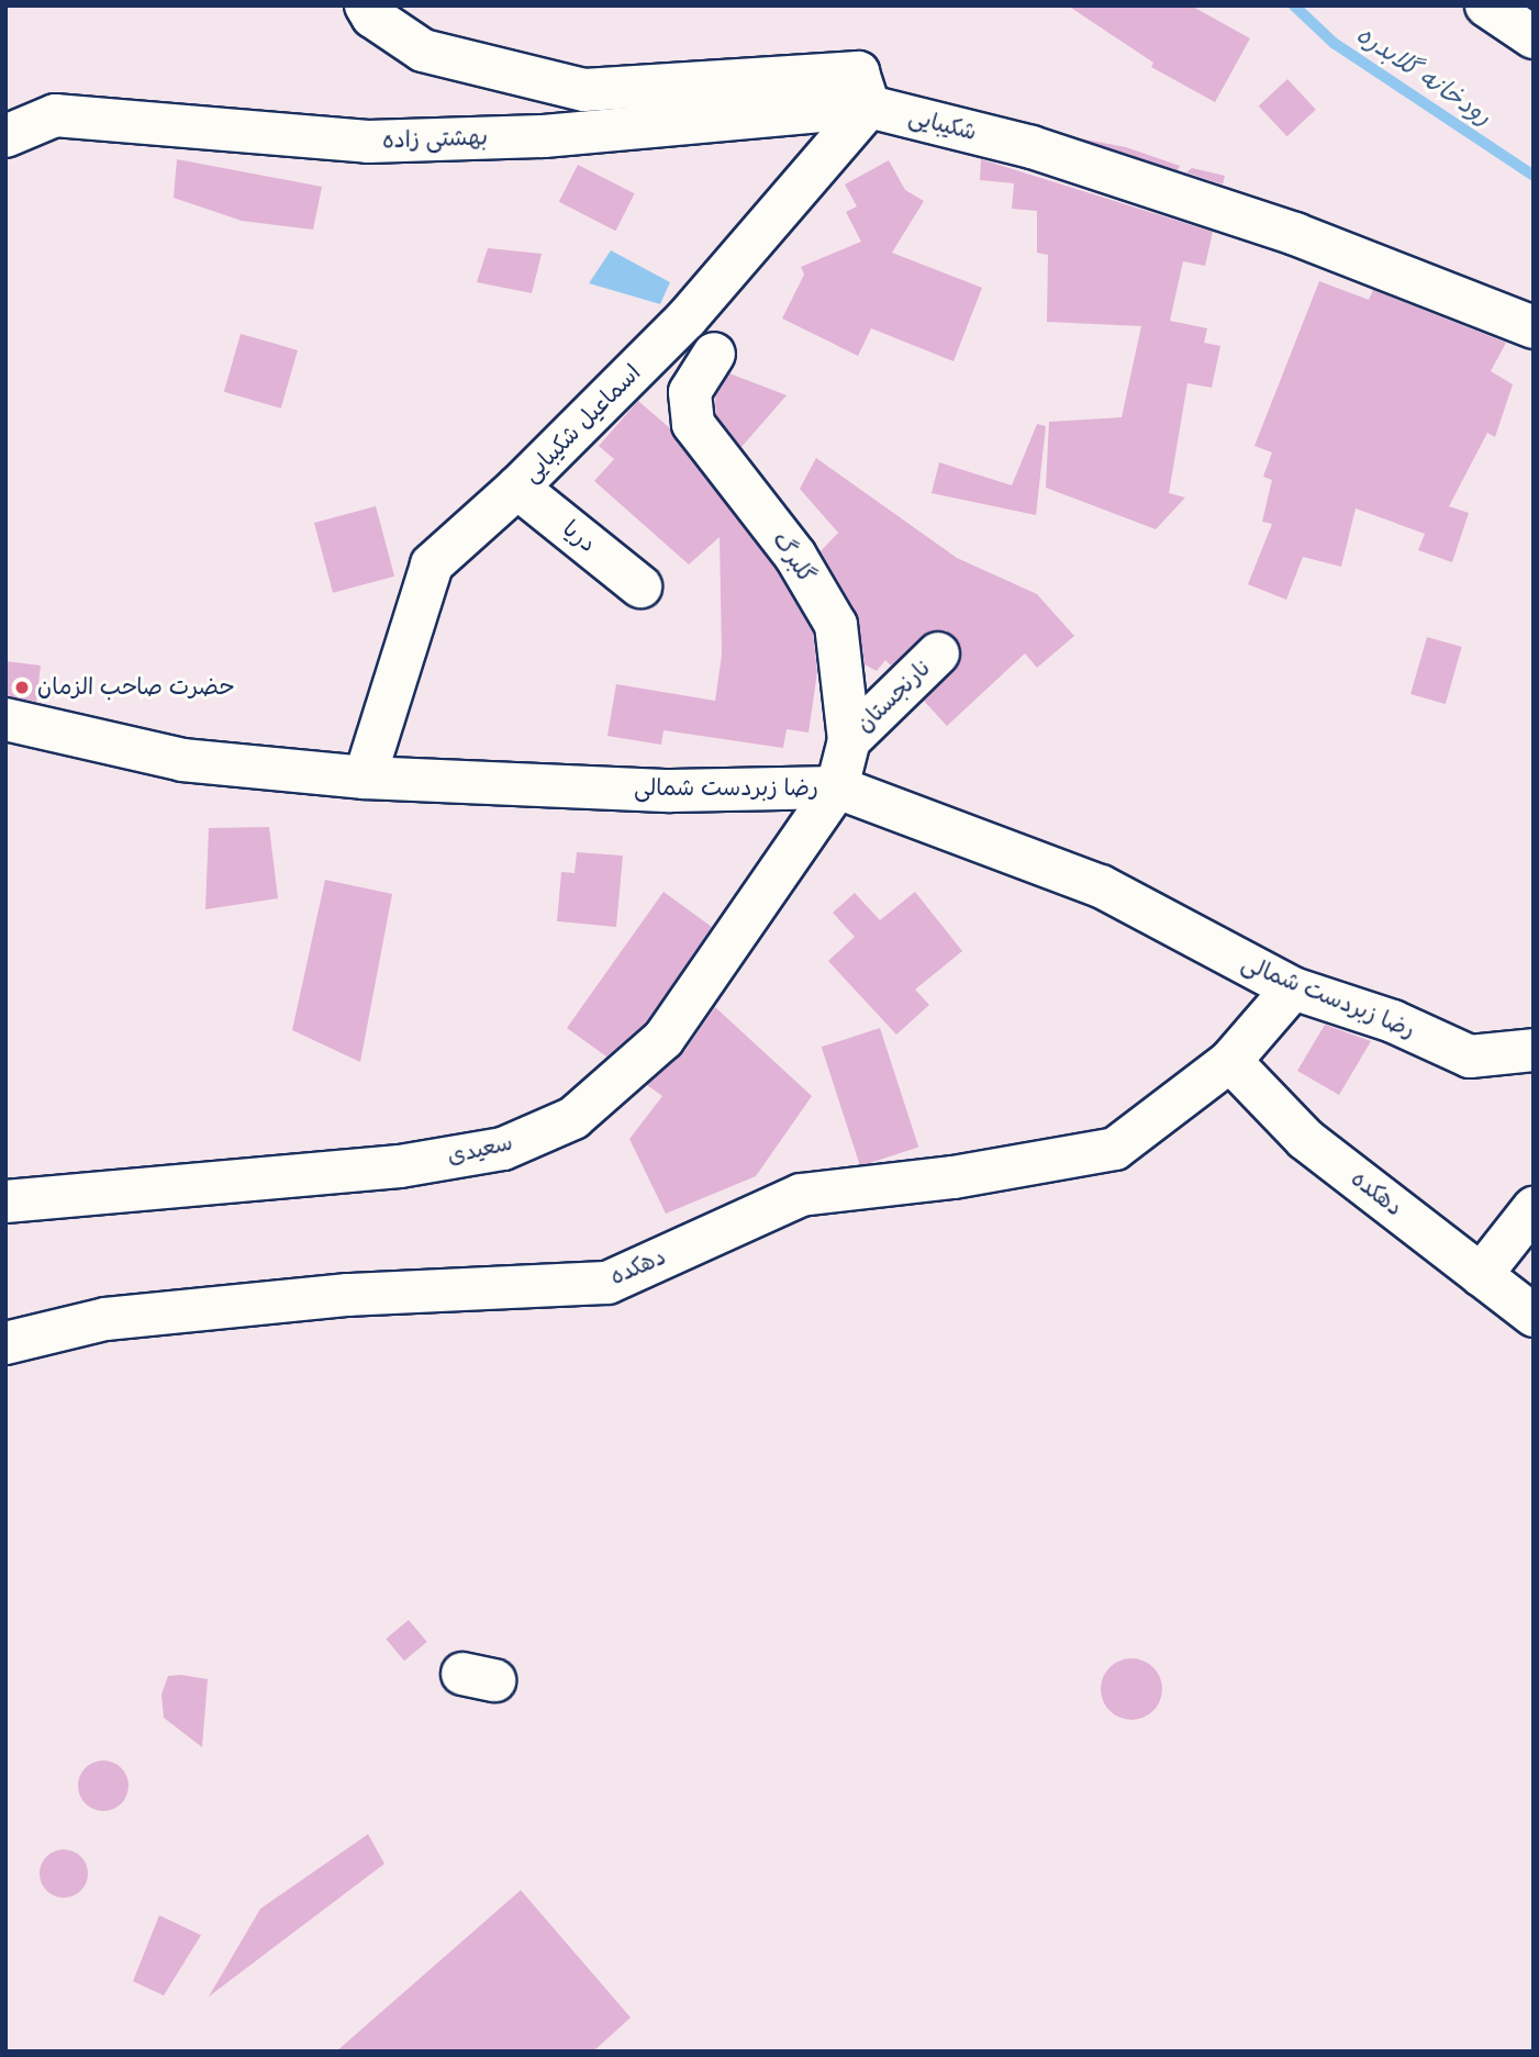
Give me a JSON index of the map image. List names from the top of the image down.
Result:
{
  "streets": {
    "street": [
      "شکیبایی",
      "بهشتی زاده",
      "اسماعیل شکیبایی",
      "دریا",
      "گلبرگ",
      "نارنجستان",
      "رضا زبردست شمالی",
      "سعیدی",
      "دهکده"
    ]
  },
  "crossings": [
    ["شکیبایی", "بهشتی زاده"],
    ["شکیبایی", "اسماعیل شکیبایی"],
    ["بهشتی زاده", "اسماعیل شکیبایی"],
    ["اسماعیل شکیبایی", "دریا"],
    ["اسماعیل شکیبایی", "گلبرگ"],
    ["اسماعیل شکیبایی", "رضا زبردست شمالی"],
    ["گلبرگ", "نارنجستان"],
    ["گلبرگ", "رضا زبردست شمالی"],
    ["گلبرگ", "سعیدی"],
    ["رضا زبردست شمالی", "سعیدی"],
    ["رضا زبردست شمالی", "دهکده"]
  ],
  "water": ["رودخانه گلابدره"],
  "places": ["حضرت صاحب الزمان"]
}
